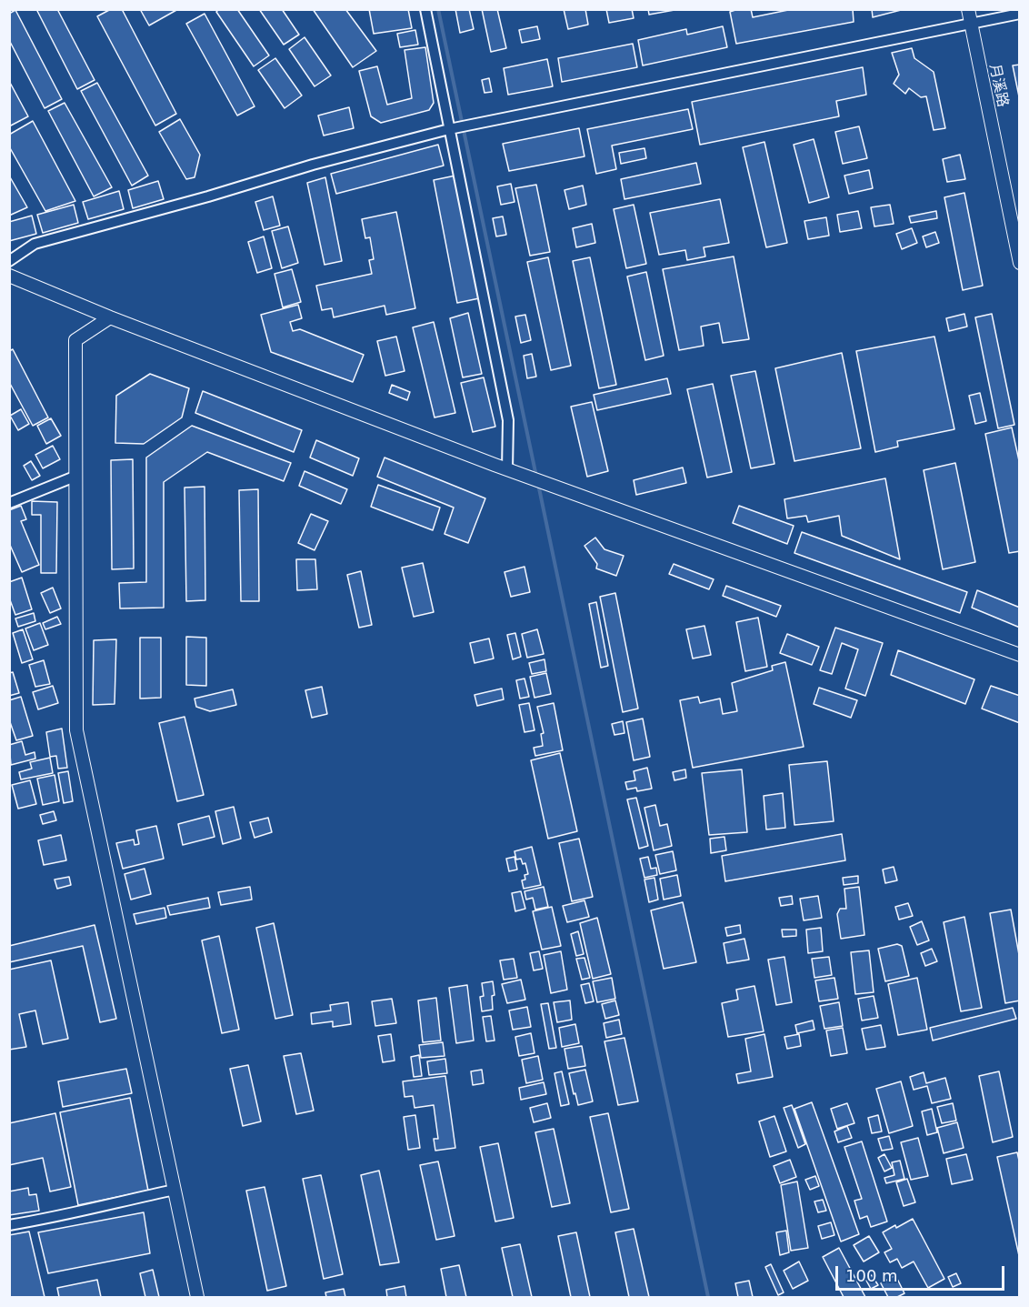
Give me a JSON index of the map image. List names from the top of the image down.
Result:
{
  "streets": {
    "street": ["月溪路"]
  },
  "scale_bar": "100 m"
}
